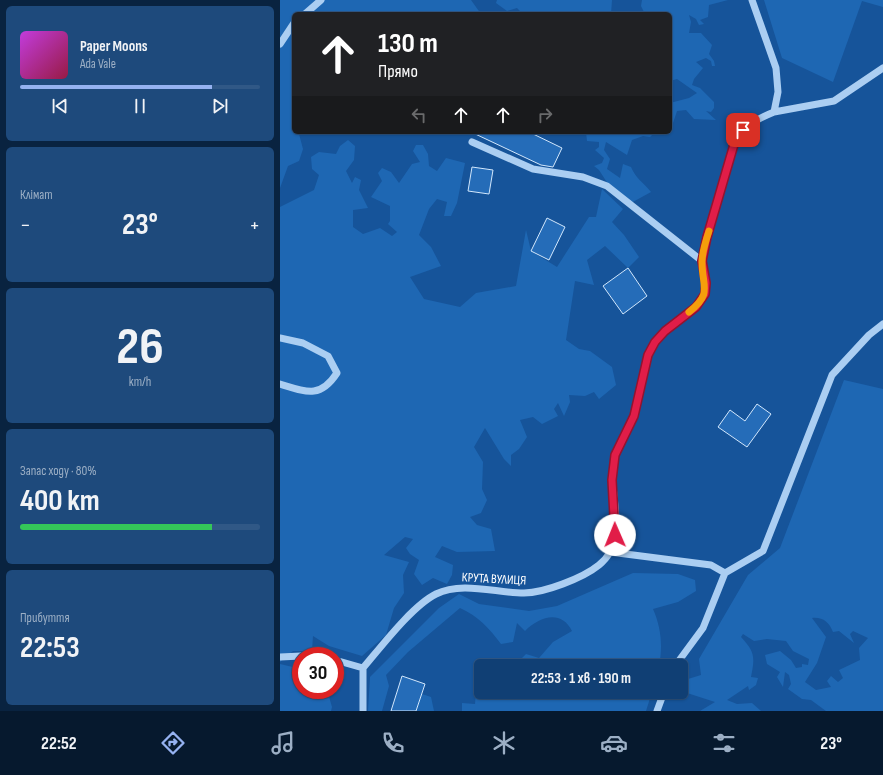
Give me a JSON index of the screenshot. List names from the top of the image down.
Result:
{
  "streets": {
    "street": ["КРУТА ВУЛИЦЯ"]
  },
  "page": {
    "turn": ["130 m", "Прямо"],
    "song": ["Paper Moons", "Ada Vale"],
    "tile": [
      "Клімат",
      ["26", "km/h"],
      ["Запас ходу · 80%", "400 km"],
      ["Прибуття", "22:53"]
    ],
    "heat": ["−", "23°", "+"],
    "limit": "30",
    "trip": "22:53 · 1 хв · 190 m",
    "tabs": ["22:52", "23°"]
  }
}
